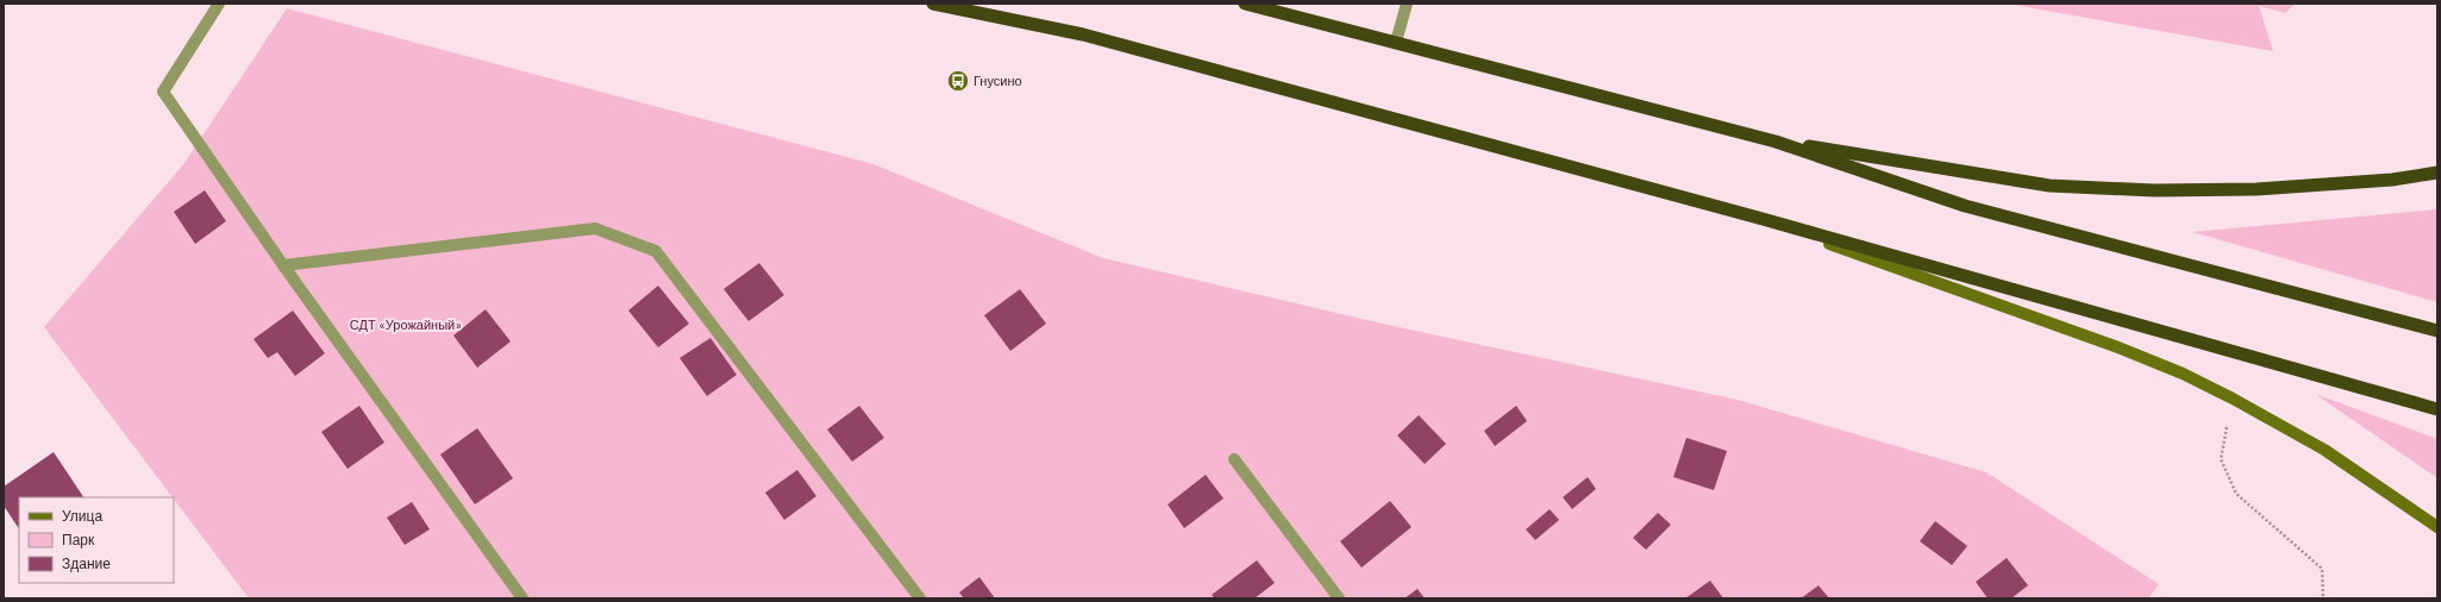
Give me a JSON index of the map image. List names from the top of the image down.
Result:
{
  "parks": ["СДТ «Урожайный»"],
  "places": {
    "bus stop": ["Гнусино"]
  },
  "legend": ["Улица", "Парк", "Здание"]
}
